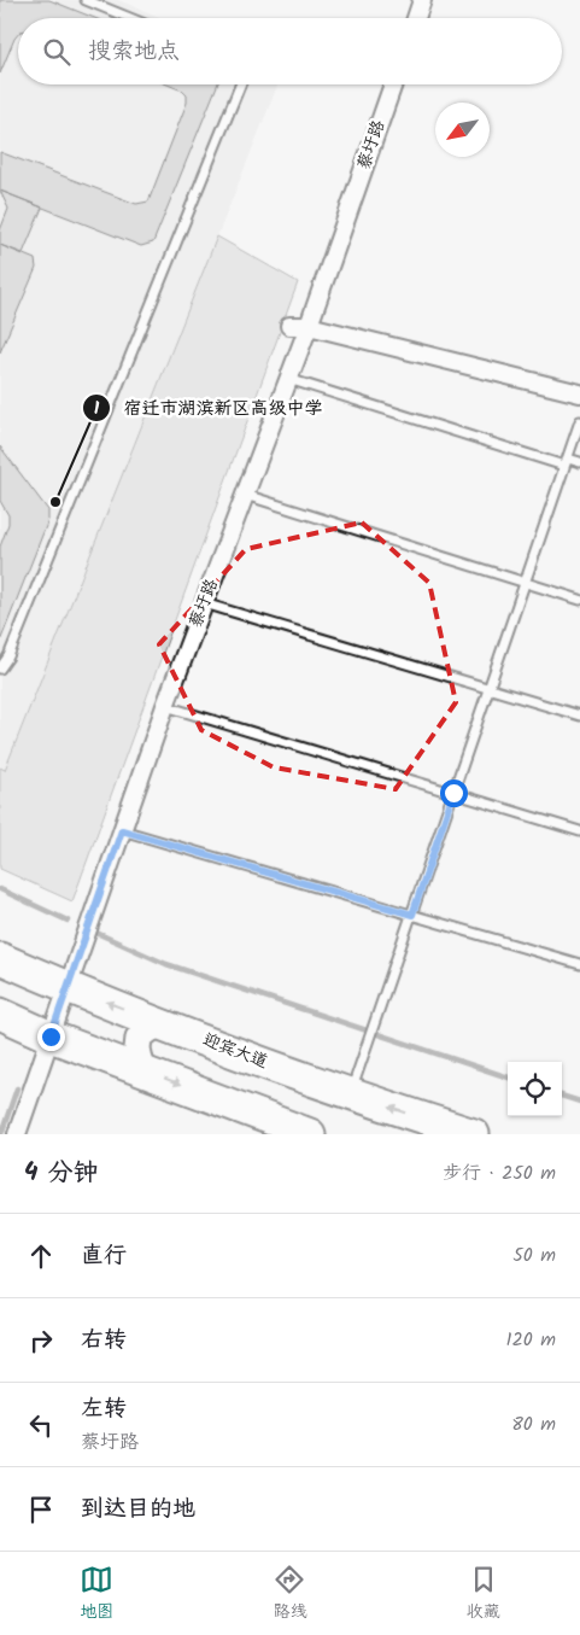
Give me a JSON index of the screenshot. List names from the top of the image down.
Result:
{
  "streets": {
    "highway": ["迎宾大道"],
    "street": ["蔡圩路"]
  },
  "crossings": [
    ["蔡圩路", "迎宾大道"]
  ],
  "places": ["宿迁市湖滨新区高级中学"],
  "north": "bottom left",
  "page": {
    "search": "搜索地点",
    "heading": ["4 分钟", "步行 · 250 m"],
    "list": [
      ["直行", "50 m"],
      ["右转", "120 m"],
      ["左转", "蔡圩路", "80 m"],
      "到达目的地"
    ],
    "nav": ["地图", "路线", "收藏"]
  }
}
